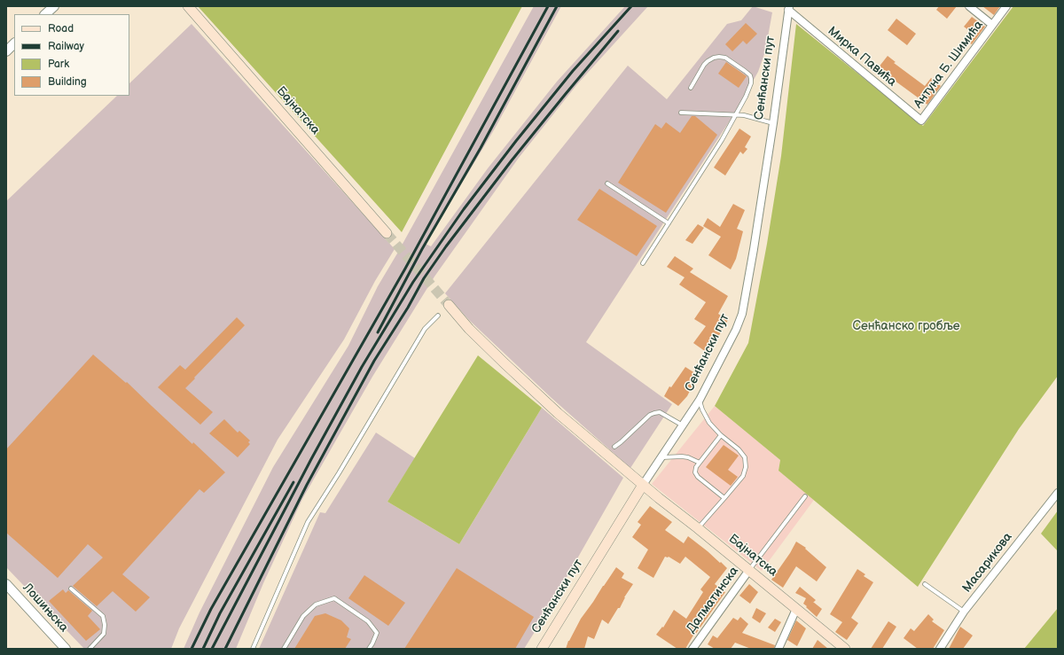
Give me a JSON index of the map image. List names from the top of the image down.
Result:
{
  "streets": {
    "main road": ["Сенћански пут", "Бајнатска"],
    "street": [
      "Мирка Павића",
      "Антуна Б. Шимића",
      "Масарикова",
      "Далматинска",
      "Лошињска"
    ]
  },
  "crossings": [
    ["Мирка Павића", "Антуна Б. Шимића"],
    ["Мирка Павића", "Сенћански пут"],
    ["Сенћански пут", "Бајнатска"],
    ["Бајнатска", "Далматинска"]
  ],
  "parks": ["Сенћанско гробље"],
  "legend": [
    "Road",
    "Railway",
    "Park",
    "Building"
  ]
}
